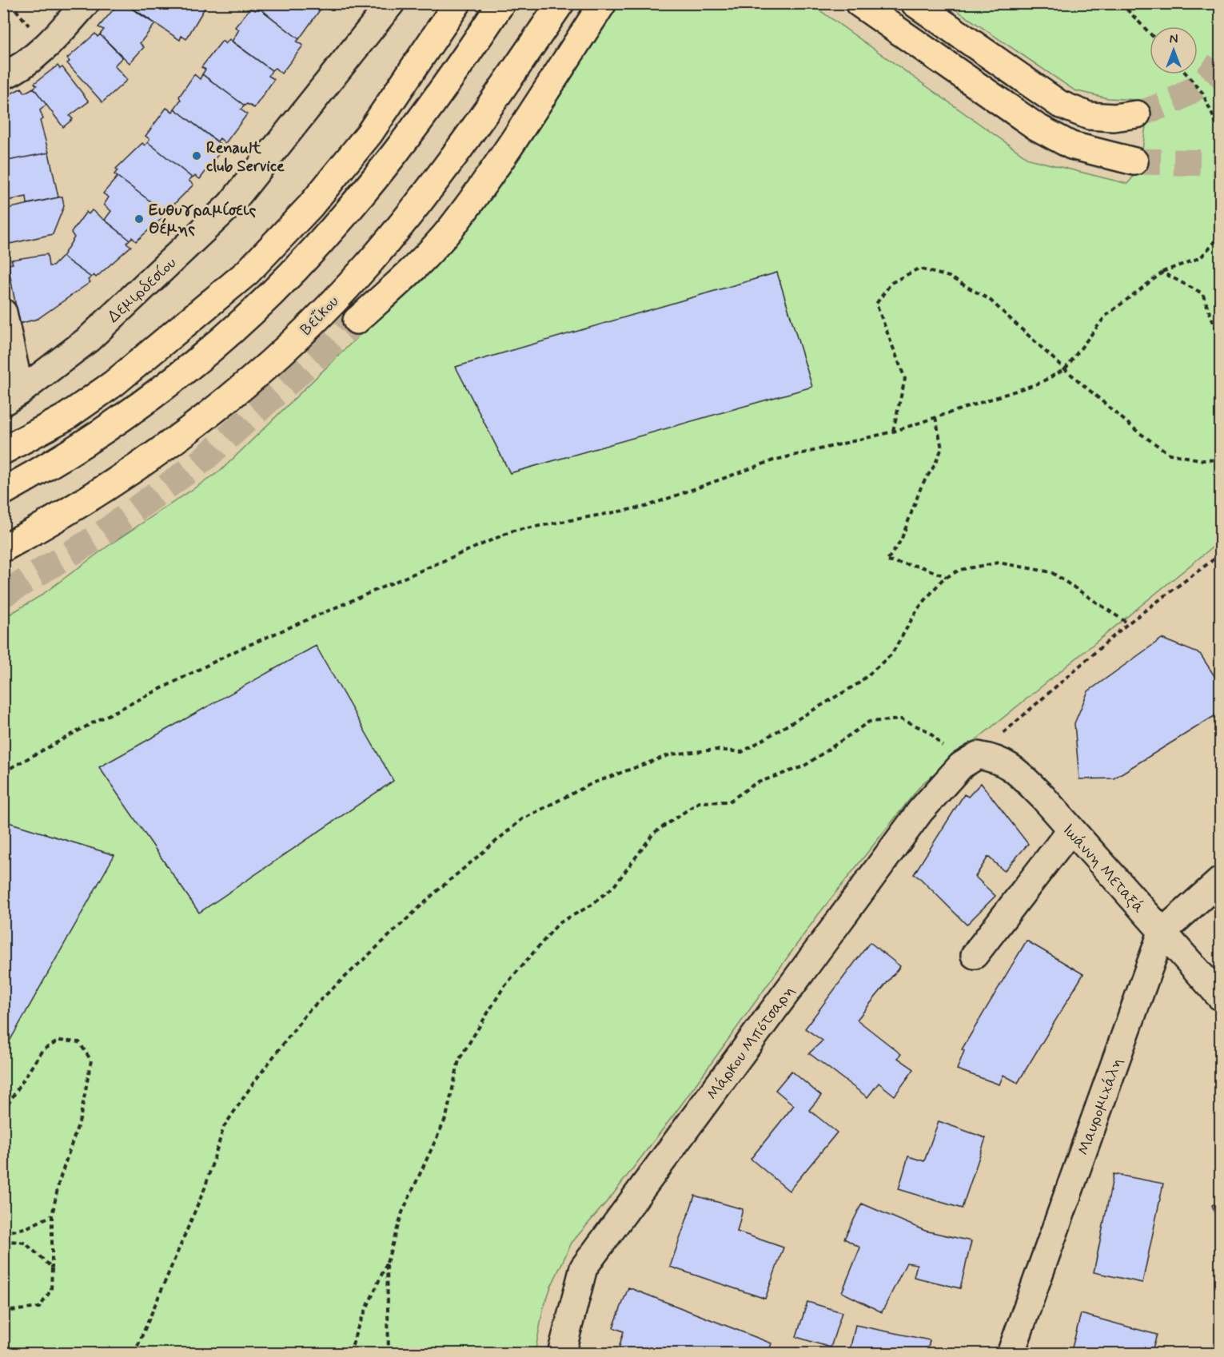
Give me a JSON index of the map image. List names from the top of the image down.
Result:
{
  "streets": {
    "main road": ["Βεΐκου"],
    "street": [
      "Δεμιρδεσίου",
      "Ιωάννη Μεταξά",
      "Μάρκου Μπότσαρη",
      "Μαυρομιχάλη"
    ]
  },
  "crossings": [
    ["Ιωάννη Μεταξά", "Μάρκου Μπότσαρη"],
    ["Ιωάννη Μεταξά", "Μαυρομιχάλη"]
  ],
  "places": ["Renault club Service", "Ευθυγραμίσεις Θέμης"],
  "north": "top"
}
